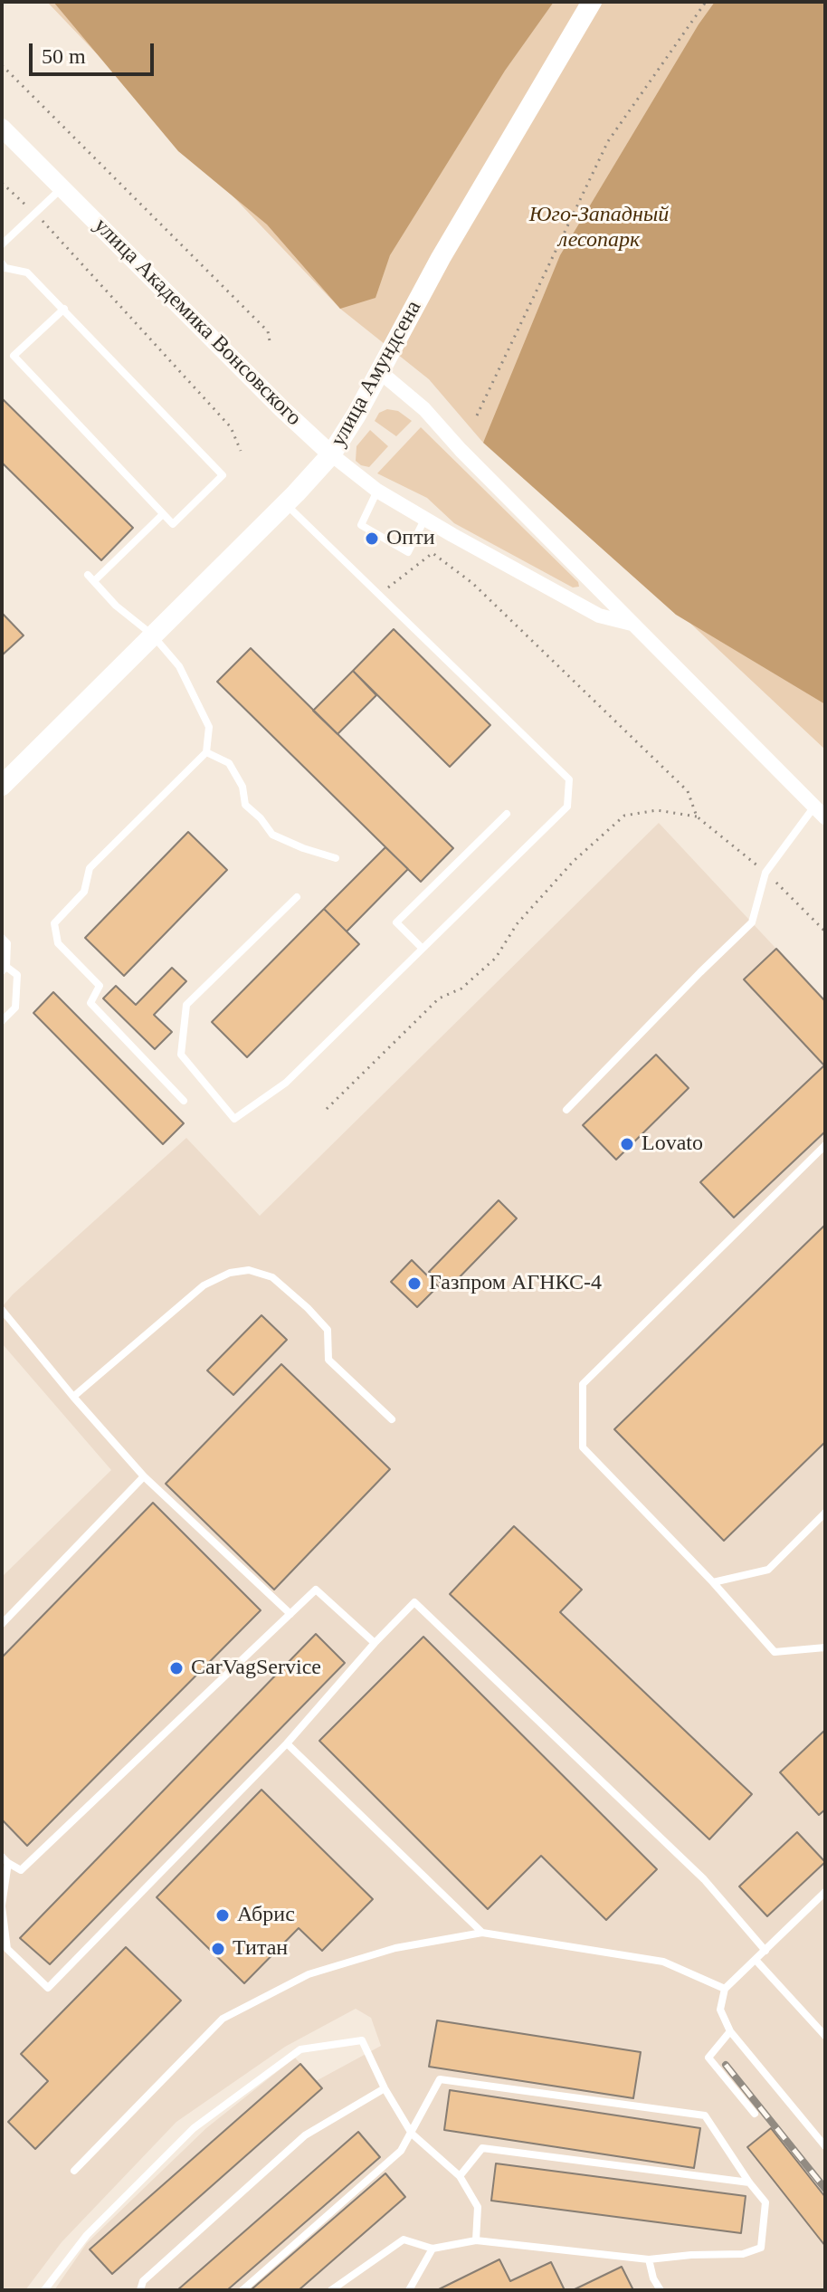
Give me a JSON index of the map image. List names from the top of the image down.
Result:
{
  "streets": {
    "main road": ["улица Амундсена"],
    "street": ["улица Академика Вонсовского"]
  },
  "crossings": [
    ["улица Академика Вонсовского", "улица Амундсена"]
  ],
  "parks": ["Юго-Западный лесопарк"],
  "places": [
    "Опти",
    "Lovato",
    "Газпром АГНКС-4",
    "CarVagService",
    "Абрис",
    "Титан"
  ],
  "scale_bar": "50 m"
}
